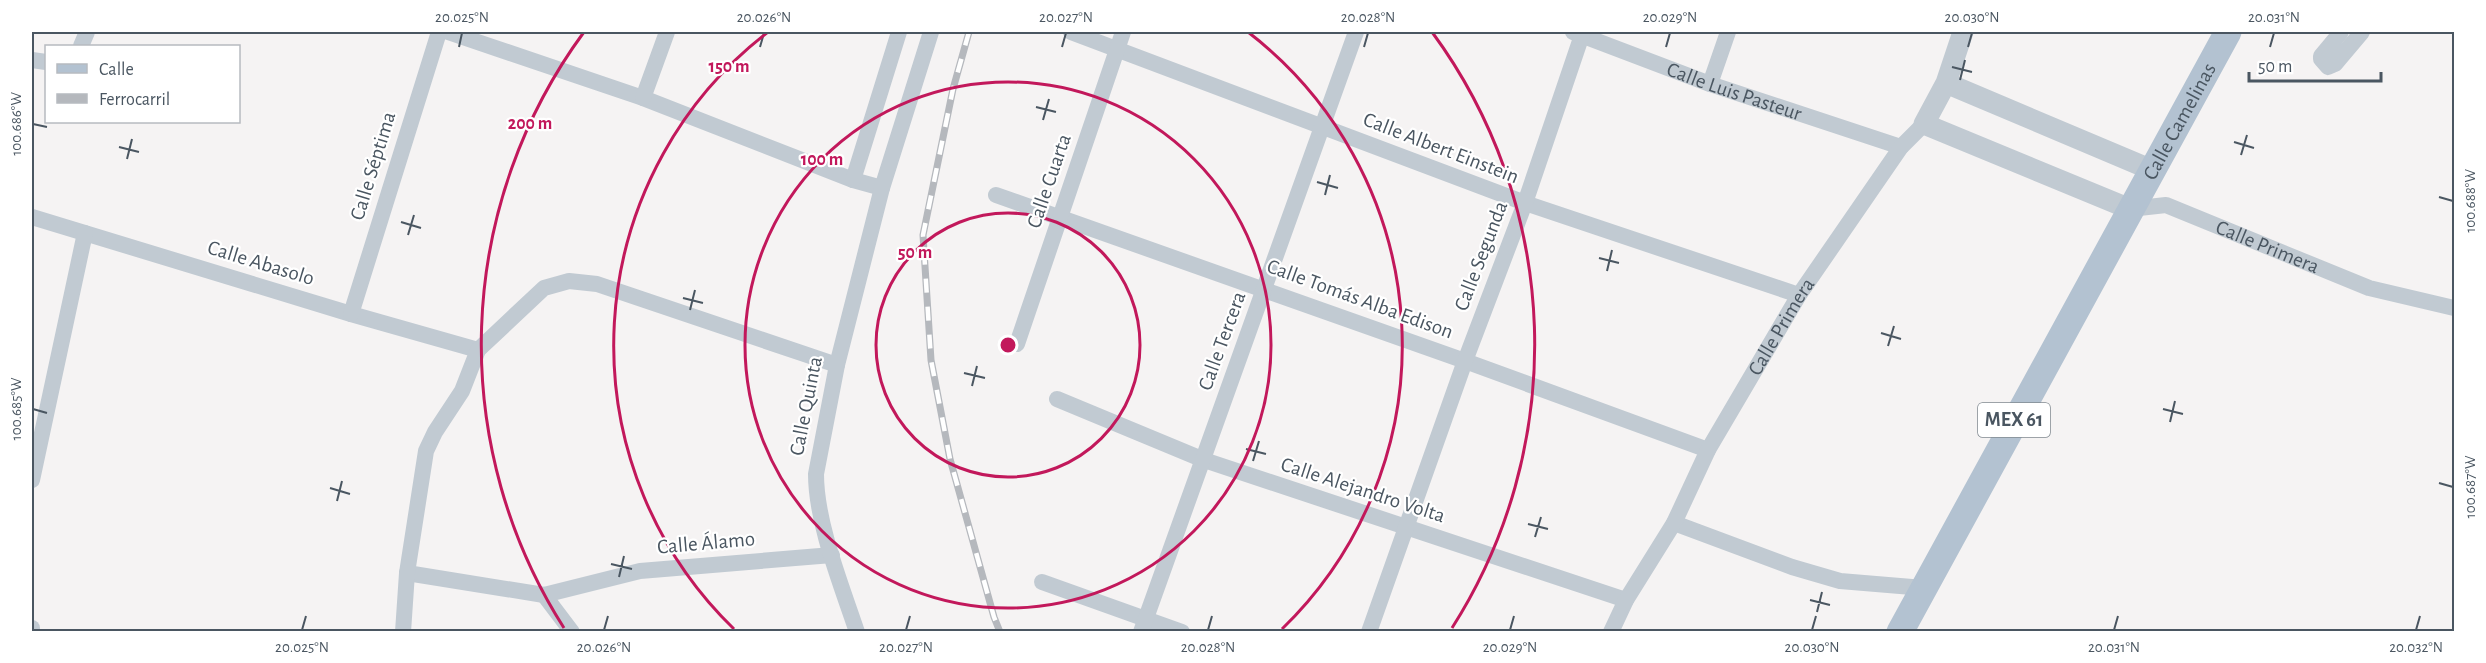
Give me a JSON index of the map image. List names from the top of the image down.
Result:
{
  "streets": {
    "main road": ["Calle Camelinas", "MEX 61"],
    "street": [
      "Calle Luis Pasteur",
      "Calle Albert Einstein",
      "Calle Séptima",
      "Calle Cuarta",
      "Calle Primera",
      "Calle Segunda",
      "Calle Abasolo",
      "Calle Tomás Alba Edison",
      "Calle Tercera",
      "Calle Quinta",
      "Calle Alejandro Volta",
      "Calle Álamo"
    ]
  },
  "crossings": [
    ["Calle Luis Pasteur", "Calle Primera"],
    ["Calle Luis Pasteur", "Calle Segunda"],
    ["Calle Camelinas", "Calle Primera"],
    ["Calle Camelinas", "MEX 61"],
    ["Calle Albert Einstein", "Calle Cuarta"],
    ["Calle Albert Einstein", "Calle Primera"],
    ["Calle Albert Einstein", "Calle Segunda"],
    ["Calle Albert Einstein", "Calle Tercera"],
    ["Calle Séptima", "Calle Abasolo"],
    ["Calle Cuarta", "Calle Tomás Alba Edison"],
    ["Calle Primera", "Calle Tomás Alba Edison"],
    ["Calle Primera", "MEX 61"],
    ["Calle Primera", "Calle Alejandro Volta"],
    ["Calle Segunda", "Calle Tomás Alba Edison"],
    ["Calle Segunda", "Calle Alejandro Volta"],
    ["Calle Tomás Alba Edison", "Calle Tercera"],
    ["Calle Tercera", "Calle Alejandro Volta"],
    ["Calle Quinta", "Calle Álamo"]
  ],
  "legend": ["Calle", "Ferrocarril"],
  "scale_bar": "50 m",
  "coordinates": [
    "20.025°N",
    "20.026°N",
    "20.027°N",
    "20.028°N",
    "20.029°N",
    "20.030°N",
    "20.031°N",
    "100.686°W",
    "100.688°W",
    "100.685°W",
    "100.687°W",
    "20.032°N"
  ],
  "rings": [
    "150 m",
    "200 m",
    "100 m",
    "50 m"
  ]
}
